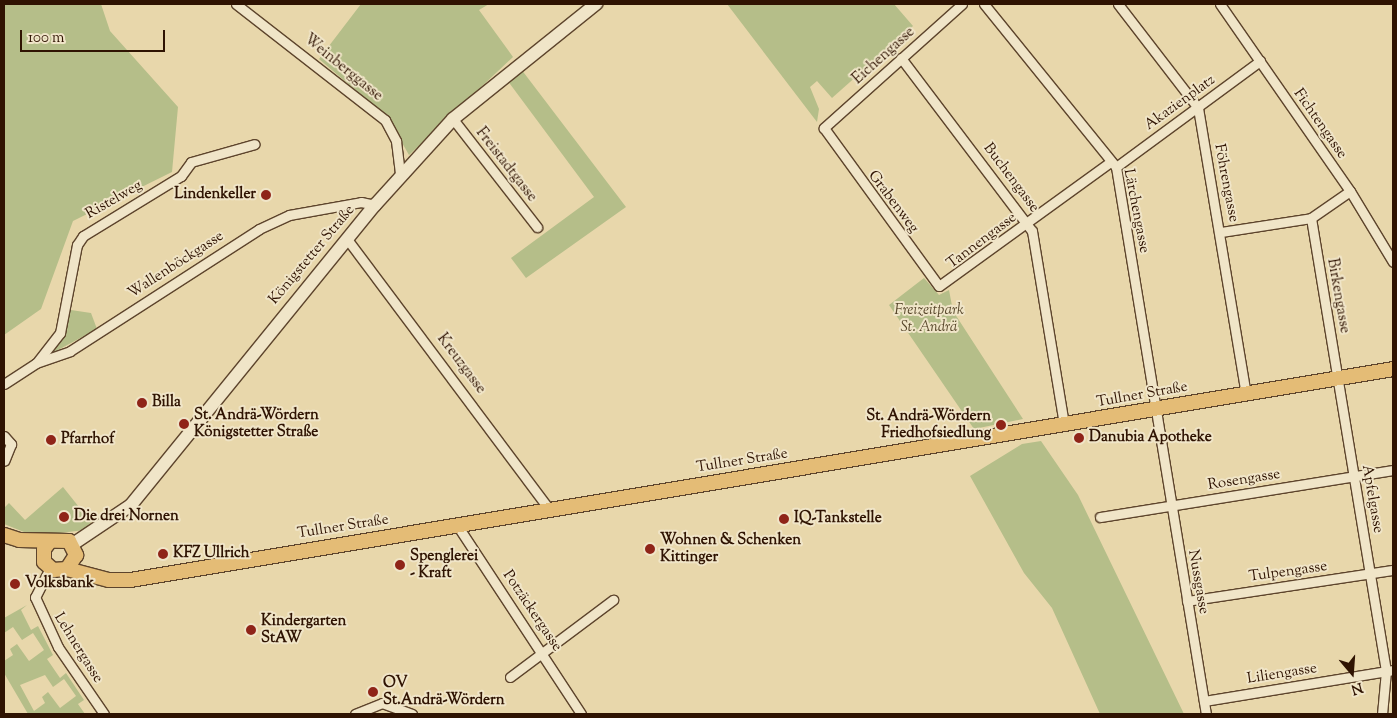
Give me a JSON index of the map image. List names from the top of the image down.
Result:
{
  "streets": {
    "main road": ["Königstetter Straße", "Tullner Straße"],
    "street": [
      "Eichengasse",
      "Weinberggasse",
      "Akazienplatz",
      "Fichtengasse",
      "Freistadtgasse",
      "Buchengasse",
      "Föhrengasse",
      "Ristelweg",
      "Grabenweg",
      "Lärchengasse",
      "Tannengasse",
      "Wallenböckgasse",
      "Birkengasse",
      "Kreuzgasse",
      "Rosengasse",
      "Apfelgasse",
      "Tulpengasse",
      "Nussgasse",
      "Potzäckergasse",
      "Lehnergasse",
      "Liliengasse"
    ]
  },
  "crossings": [
    ["Eichengasse", "Buchengasse"],
    ["Eichengasse", "Grabenweg"],
    ["Weinberggasse", "Königstetter Straße"],
    ["Akazienplatz", "Fichtengasse"],
    ["Akazienplatz", "Föhrengasse"],
    ["Akazienplatz", "Lärchengasse"],
    ["Akazienplatz", "Tannengasse"],
    ["Freistadtgasse", "Königstetter Straße"],
    ["Buchengasse", "Tannengasse"],
    ["Buchengasse", "Tullner Straße"],
    ["Föhrengasse", "Tullner Straße"],
    ["Ristelweg", "Wallenböckgasse"],
    ["Grabenweg", "Tannengasse"],
    ["Lärchengasse", "Tannengasse"],
    ["Lärchengasse", "Tullner Straße"],
    ["Lärchengasse", "Nussgasse"],
    ["Königstetter Straße", "Wallenböckgasse"],
    ["Königstetter Straße", "Kreuzgasse"],
    ["Birkengasse", "Tullner Straße"],
    ["Birkengasse", "Apfelgasse"],
    ["Kreuzgasse", "Tullner Straße"],
    ["Tullner Straße", "Apfelgasse"],
    ["Tullner Straße", "Potzäckergasse"],
    ["Tullner Straße", "Lehnergasse"],
    ["Rosengasse", "Apfelgasse"],
    ["Rosengasse", "Nussgasse"],
    ["Apfelgasse", "Tulpengasse"],
    ["Apfelgasse", "Liliengasse"],
    ["Tulpengasse", "Nussgasse"],
    ["Nussgasse", "Liliengasse"]
  ],
  "parks": ["Freizeitpark St. Andrä"],
  "places": [
    "Lindenkeller",
    "Billa",
    "St. Andrä-Wördern Königstetter Straße",
    "St. Andrä-Wördern Friedhofsiedlung",
    "Danubia Apotheke",
    "Pfarrhof",
    "Die drei Nornen",
    "IQ-Tankstelle",
    "Wohnen & Schenken Kittinger",
    "KFZ Ullrich",
    "Spenglerei - Kraft",
    "Volksbank",
    "Kindergarten StAW",
    "OV St.Andrä-Wördern"
  ],
  "scale_bar": "100 m",
  "north": "bottom"
}
